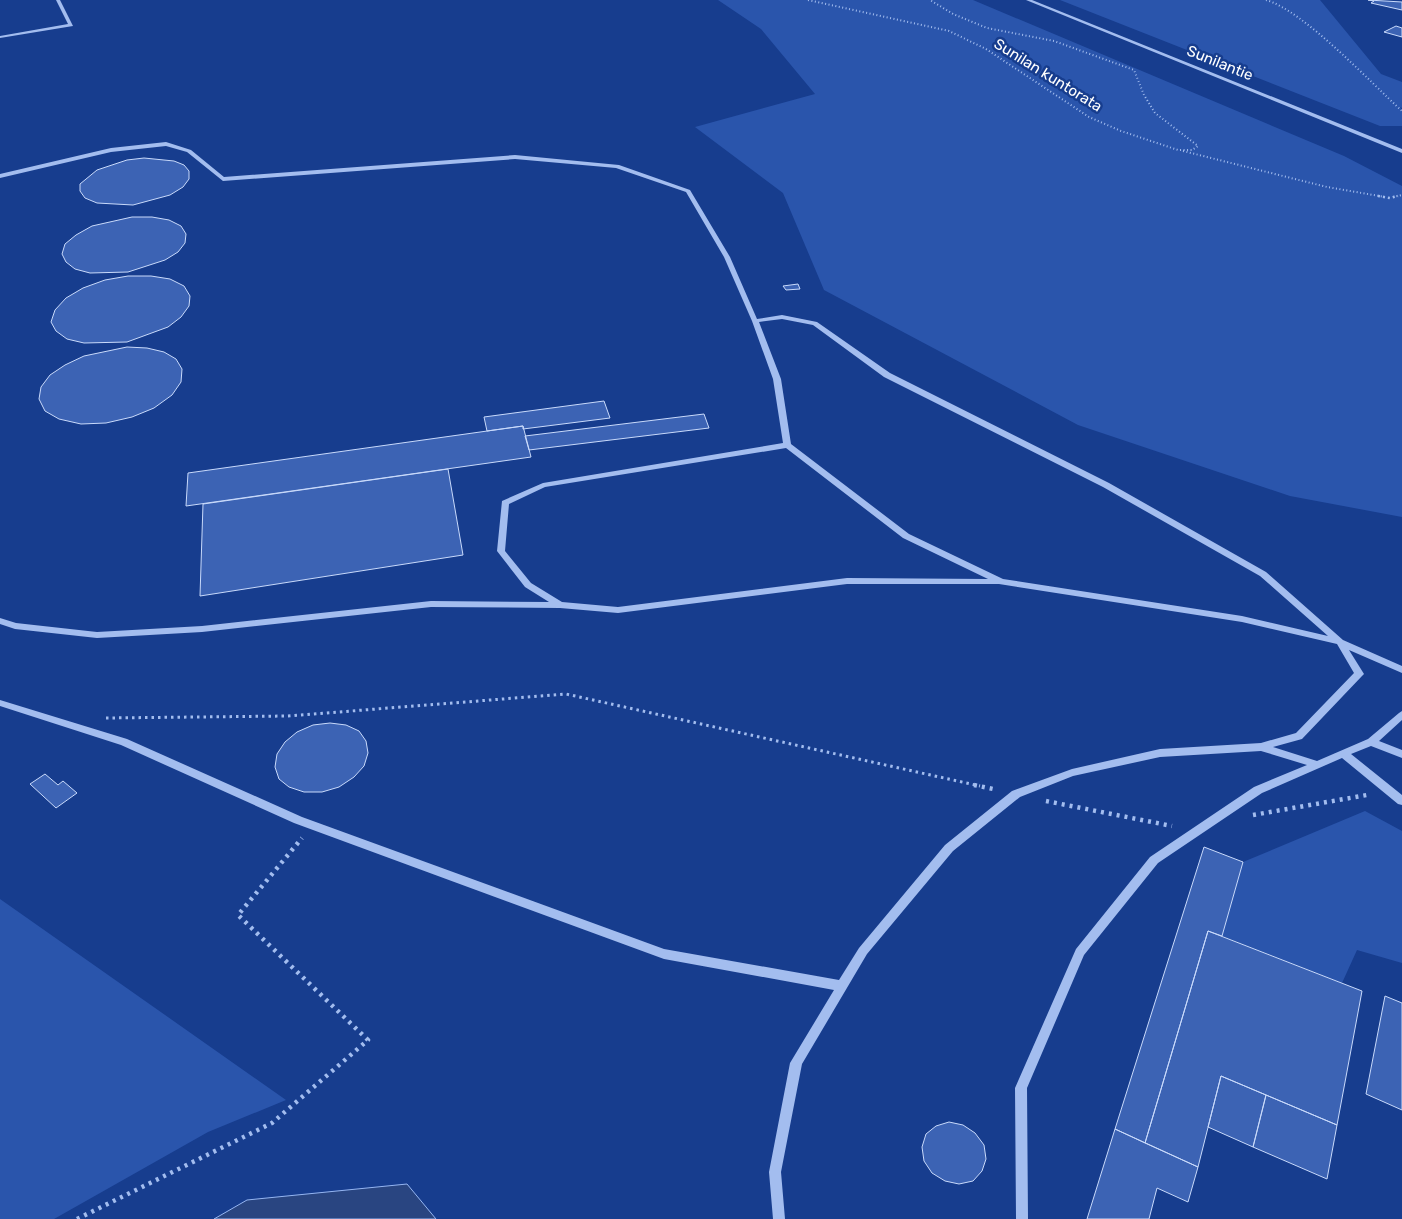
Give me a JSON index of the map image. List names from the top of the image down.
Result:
{
  "streets": {
    "street": ["Sunilantie"],
    "path": ["Sunilan kuntorata"]
  }
}
